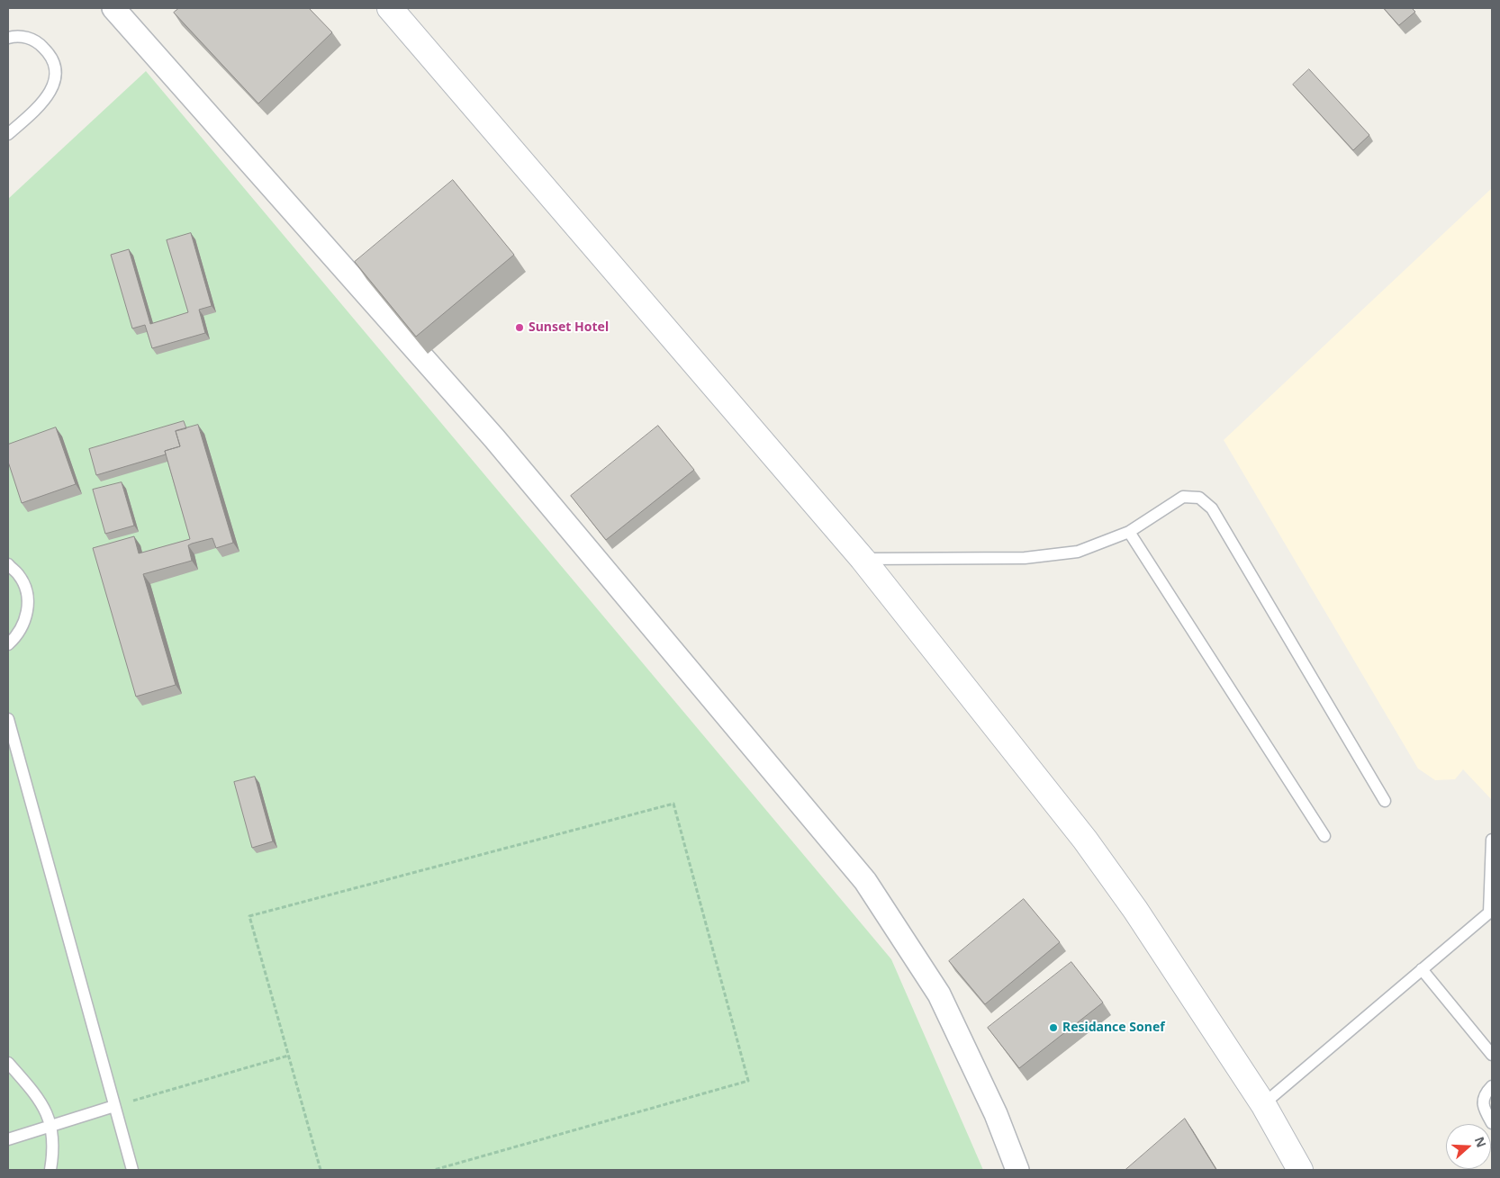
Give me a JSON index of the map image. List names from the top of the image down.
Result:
{
  "places": ["Sunset Hotel", "Residance Sonef"],
  "north": "right"
}
